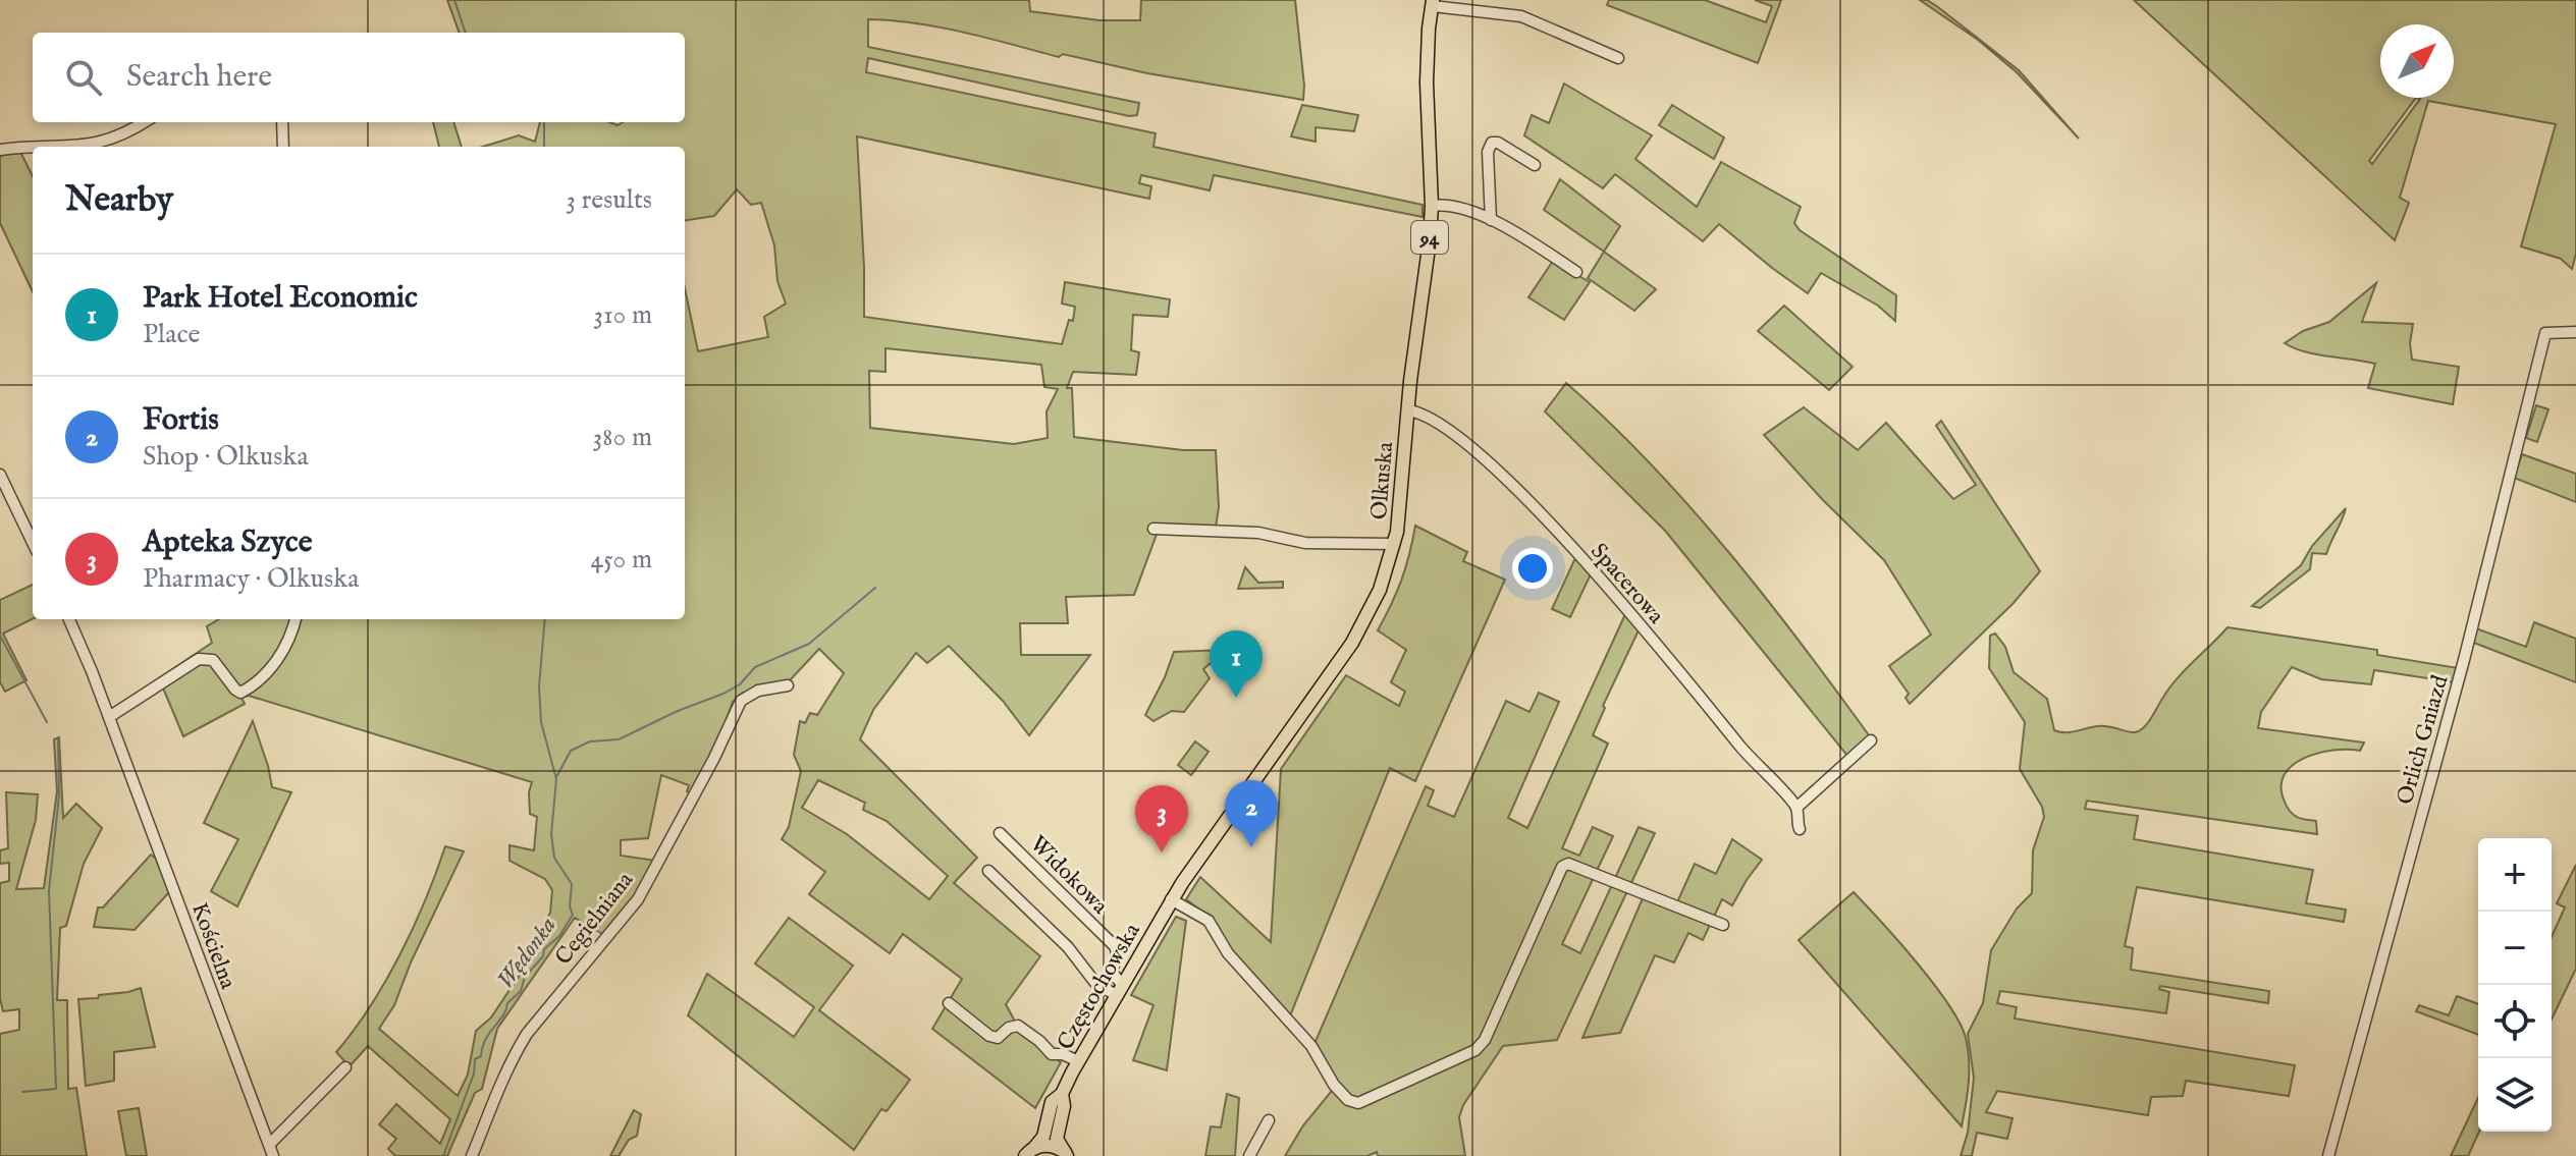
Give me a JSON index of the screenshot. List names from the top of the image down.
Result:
{
  "streets": {
    "main road": ["94", "Olkuska", "Częstochowska"],
    "street": [
      "Spacerowa",
      "Orlich Gniazd",
      "Widokowa",
      "Cegielniana",
      "Kościelna"
    ]
  },
  "crossings": [
    ["94", "Częstochowska"],
    ["Olkuska", "Spacerowa"],
    ["Olkuska", "Częstochowska"],
    ["Widokowa", "Częstochowska"]
  ],
  "water": ["Wędonka"],
  "north": "top right",
  "page": {
    "search": "Search here",
    "heading": ["Nearby", "3 results"],
    "list": [
      {
        "mark": "1",
        "name": "Park Hotel Economic",
        "note": "Place",
        "value": "310 m"
      },
      {
        "mark": "2",
        "name": "Fortis",
        "note": "Shop · Olkuska",
        "value": "380 m"
      },
      {
        "mark": "3",
        "name": "Apteka Szyce",
        "note": "Pharmacy · Olkuska",
        "value": "450 m"
      }
    ],
    "pins": ["1", "2", "3"],
    "map_buttons": ["+", "−"]
  }
}
